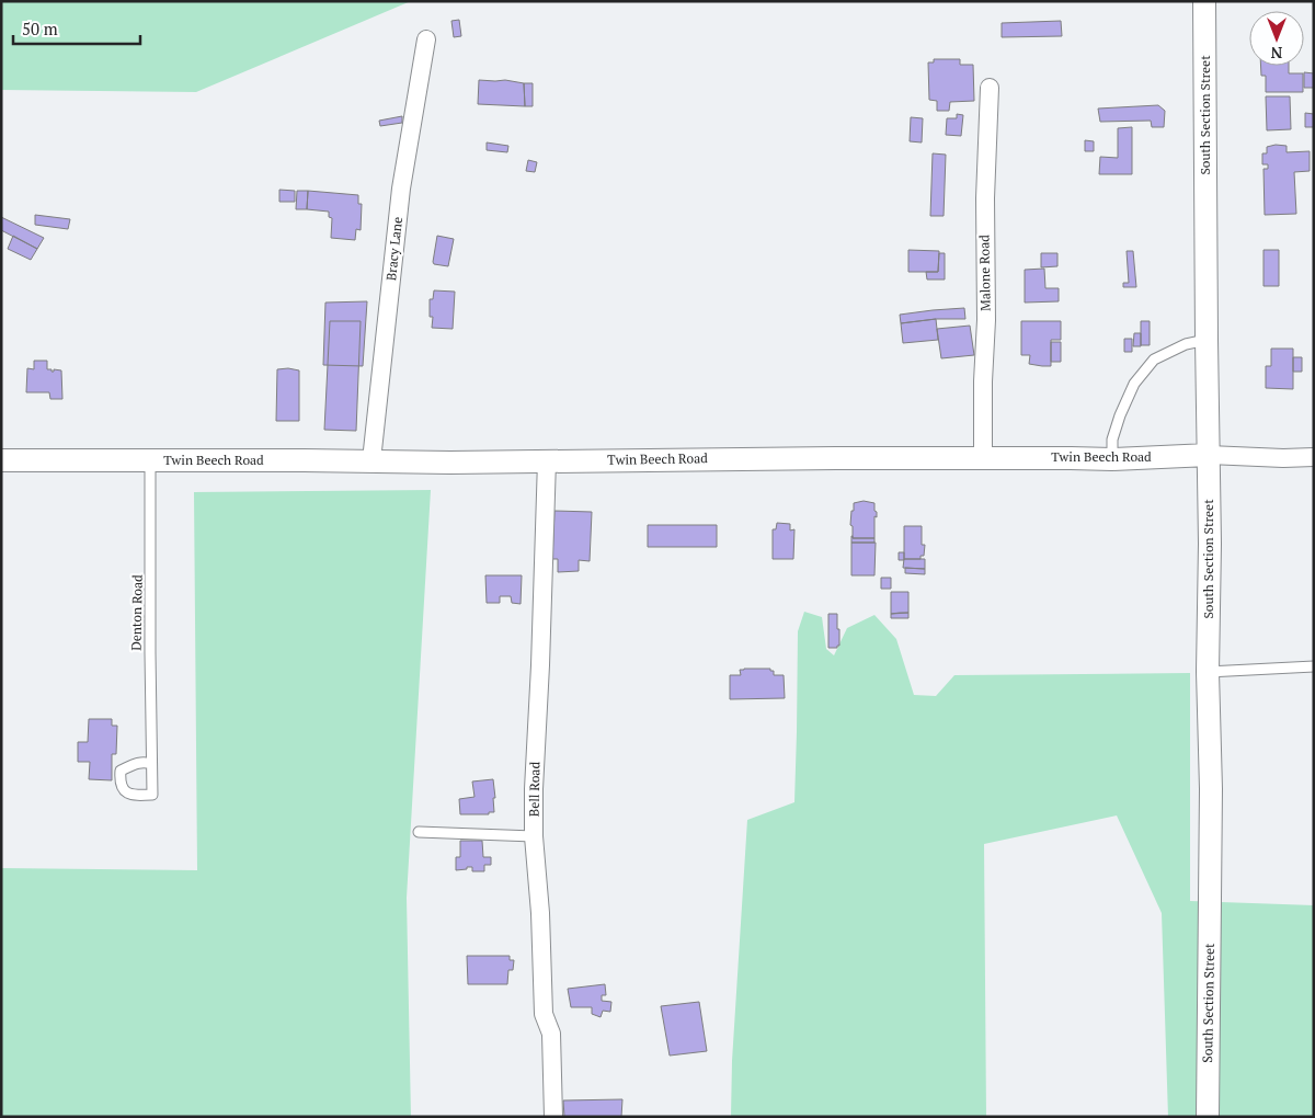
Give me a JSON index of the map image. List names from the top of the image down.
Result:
{
  "streets": {
    "street": [
      "South Section Street",
      "Bracy Lane",
      "Malone Road",
      "Twin Beech Road",
      "Bell Road"
    ],
    "lane": ["Denton Road"]
  },
  "crossings": [
    ["South Section Street", "Twin Beech Road"],
    ["Bracy Lane", "Twin Beech Road"],
    ["Malone Road", "Twin Beech Road"],
    ["Twin Beech Road", "Denton Road"],
    ["Twin Beech Road", "Bell Road"]
  ],
  "scale_bar": "50 m",
  "north": "bottom"
}
